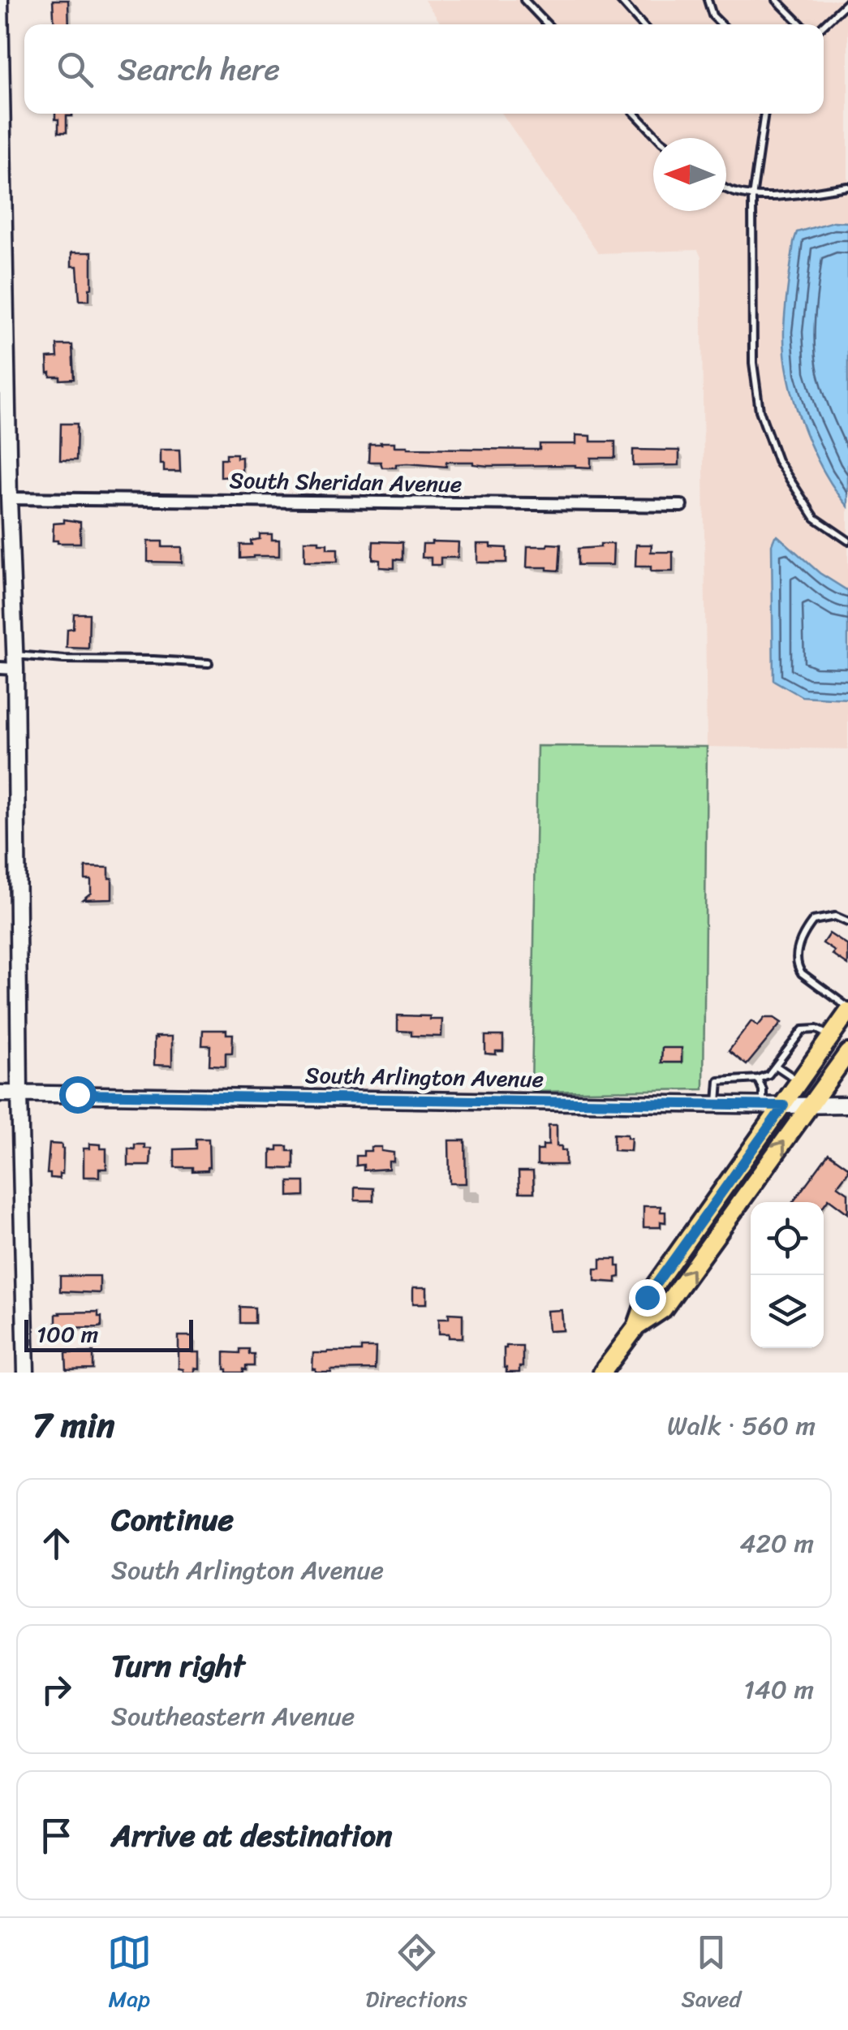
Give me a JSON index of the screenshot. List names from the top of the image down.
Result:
{
  "streets": {
    "main road": ["South Arlington Avenue"],
    "street": ["South Sheridan Avenue"]
  },
  "scale_bar": "100 m",
  "north": "left",
  "page": {
    "search": "Search here",
    "scale": "100 m",
    "heading": ["7 min", "Walk · 560 m"],
    "list": [
      ["Continue", "South Arlington Avenue", "420 m"],
      ["Turn right", "Southeastern Avenue", "140 m"],
      "Arrive at destination"
    ],
    "nav": ["Map", "Directions", "Saved"]
  }
}
